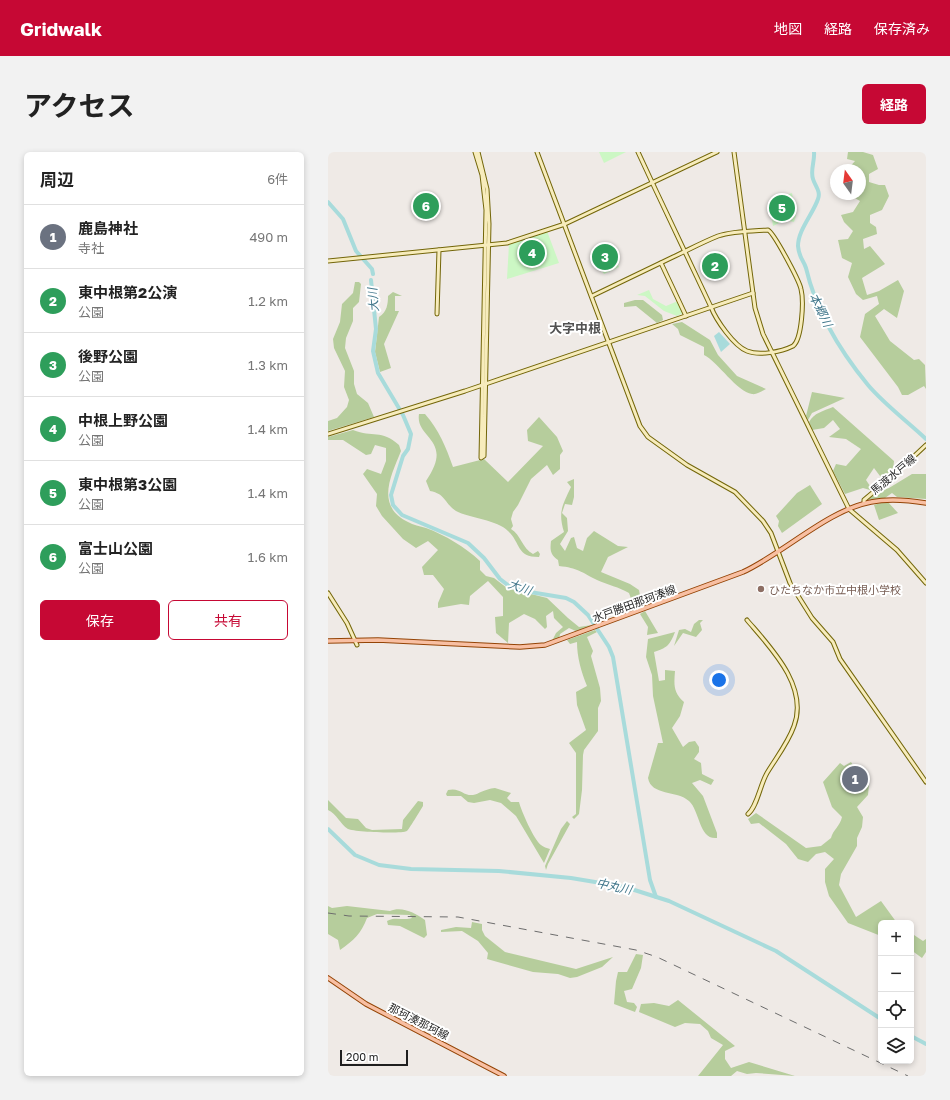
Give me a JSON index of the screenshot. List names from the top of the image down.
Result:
{
  "streets": {
    "main road": ["水戸勝田那珂湊線", "那珂湊那珂線"],
    "street": ["馬渡水戸線"]
  },
  "crossings": [
    ["馬渡水戸線", "水戸勝田那珂湊線"]
  ],
  "districts": ["大字中根"],
  "water": ["大川", "本郷川", "中丸川"],
  "places": ["ひたちなか市立中根小学校"],
  "scale_bar": "200 m",
  "north": "top",
  "page": {
    "header": "Gridwalk",
    "nav": ["地図", "経路", "保存済み"],
    "title": "アクセス",
    "buttons": [
      "経路",
      ["保存", "共有"]
    ],
    "heading": ["周辺", "6件"],
    "pins": [
      "6",
      "5",
      "4",
      "3",
      "2",
      "1"
    ],
    "list": [
      {
        "mark": "1",
        "name": "鹿島神社",
        "note": "寺社",
        "value": "490 m"
      },
      {
        "mark": "2",
        "name": "東中根第2公演",
        "note": "公園",
        "value": "1.2 km"
      },
      {
        "mark": "3",
        "name": "後野公園",
        "note": "公園",
        "value": "1.3 km"
      },
      {
        "mark": "4",
        "name": "中根上野公園",
        "note": "公園",
        "value": "1.4 km"
      },
      {
        "mark": "5",
        "name": "東中根第3公園",
        "note": "公園",
        "value": "1.4 km"
      },
      {
        "mark": "6",
        "name": "富士山公園",
        "note": "公園",
        "value": "1.6 km"
      }
    ],
    "map_buttons": ["+", "−"],
    "scale": "200 m"
  }
}
